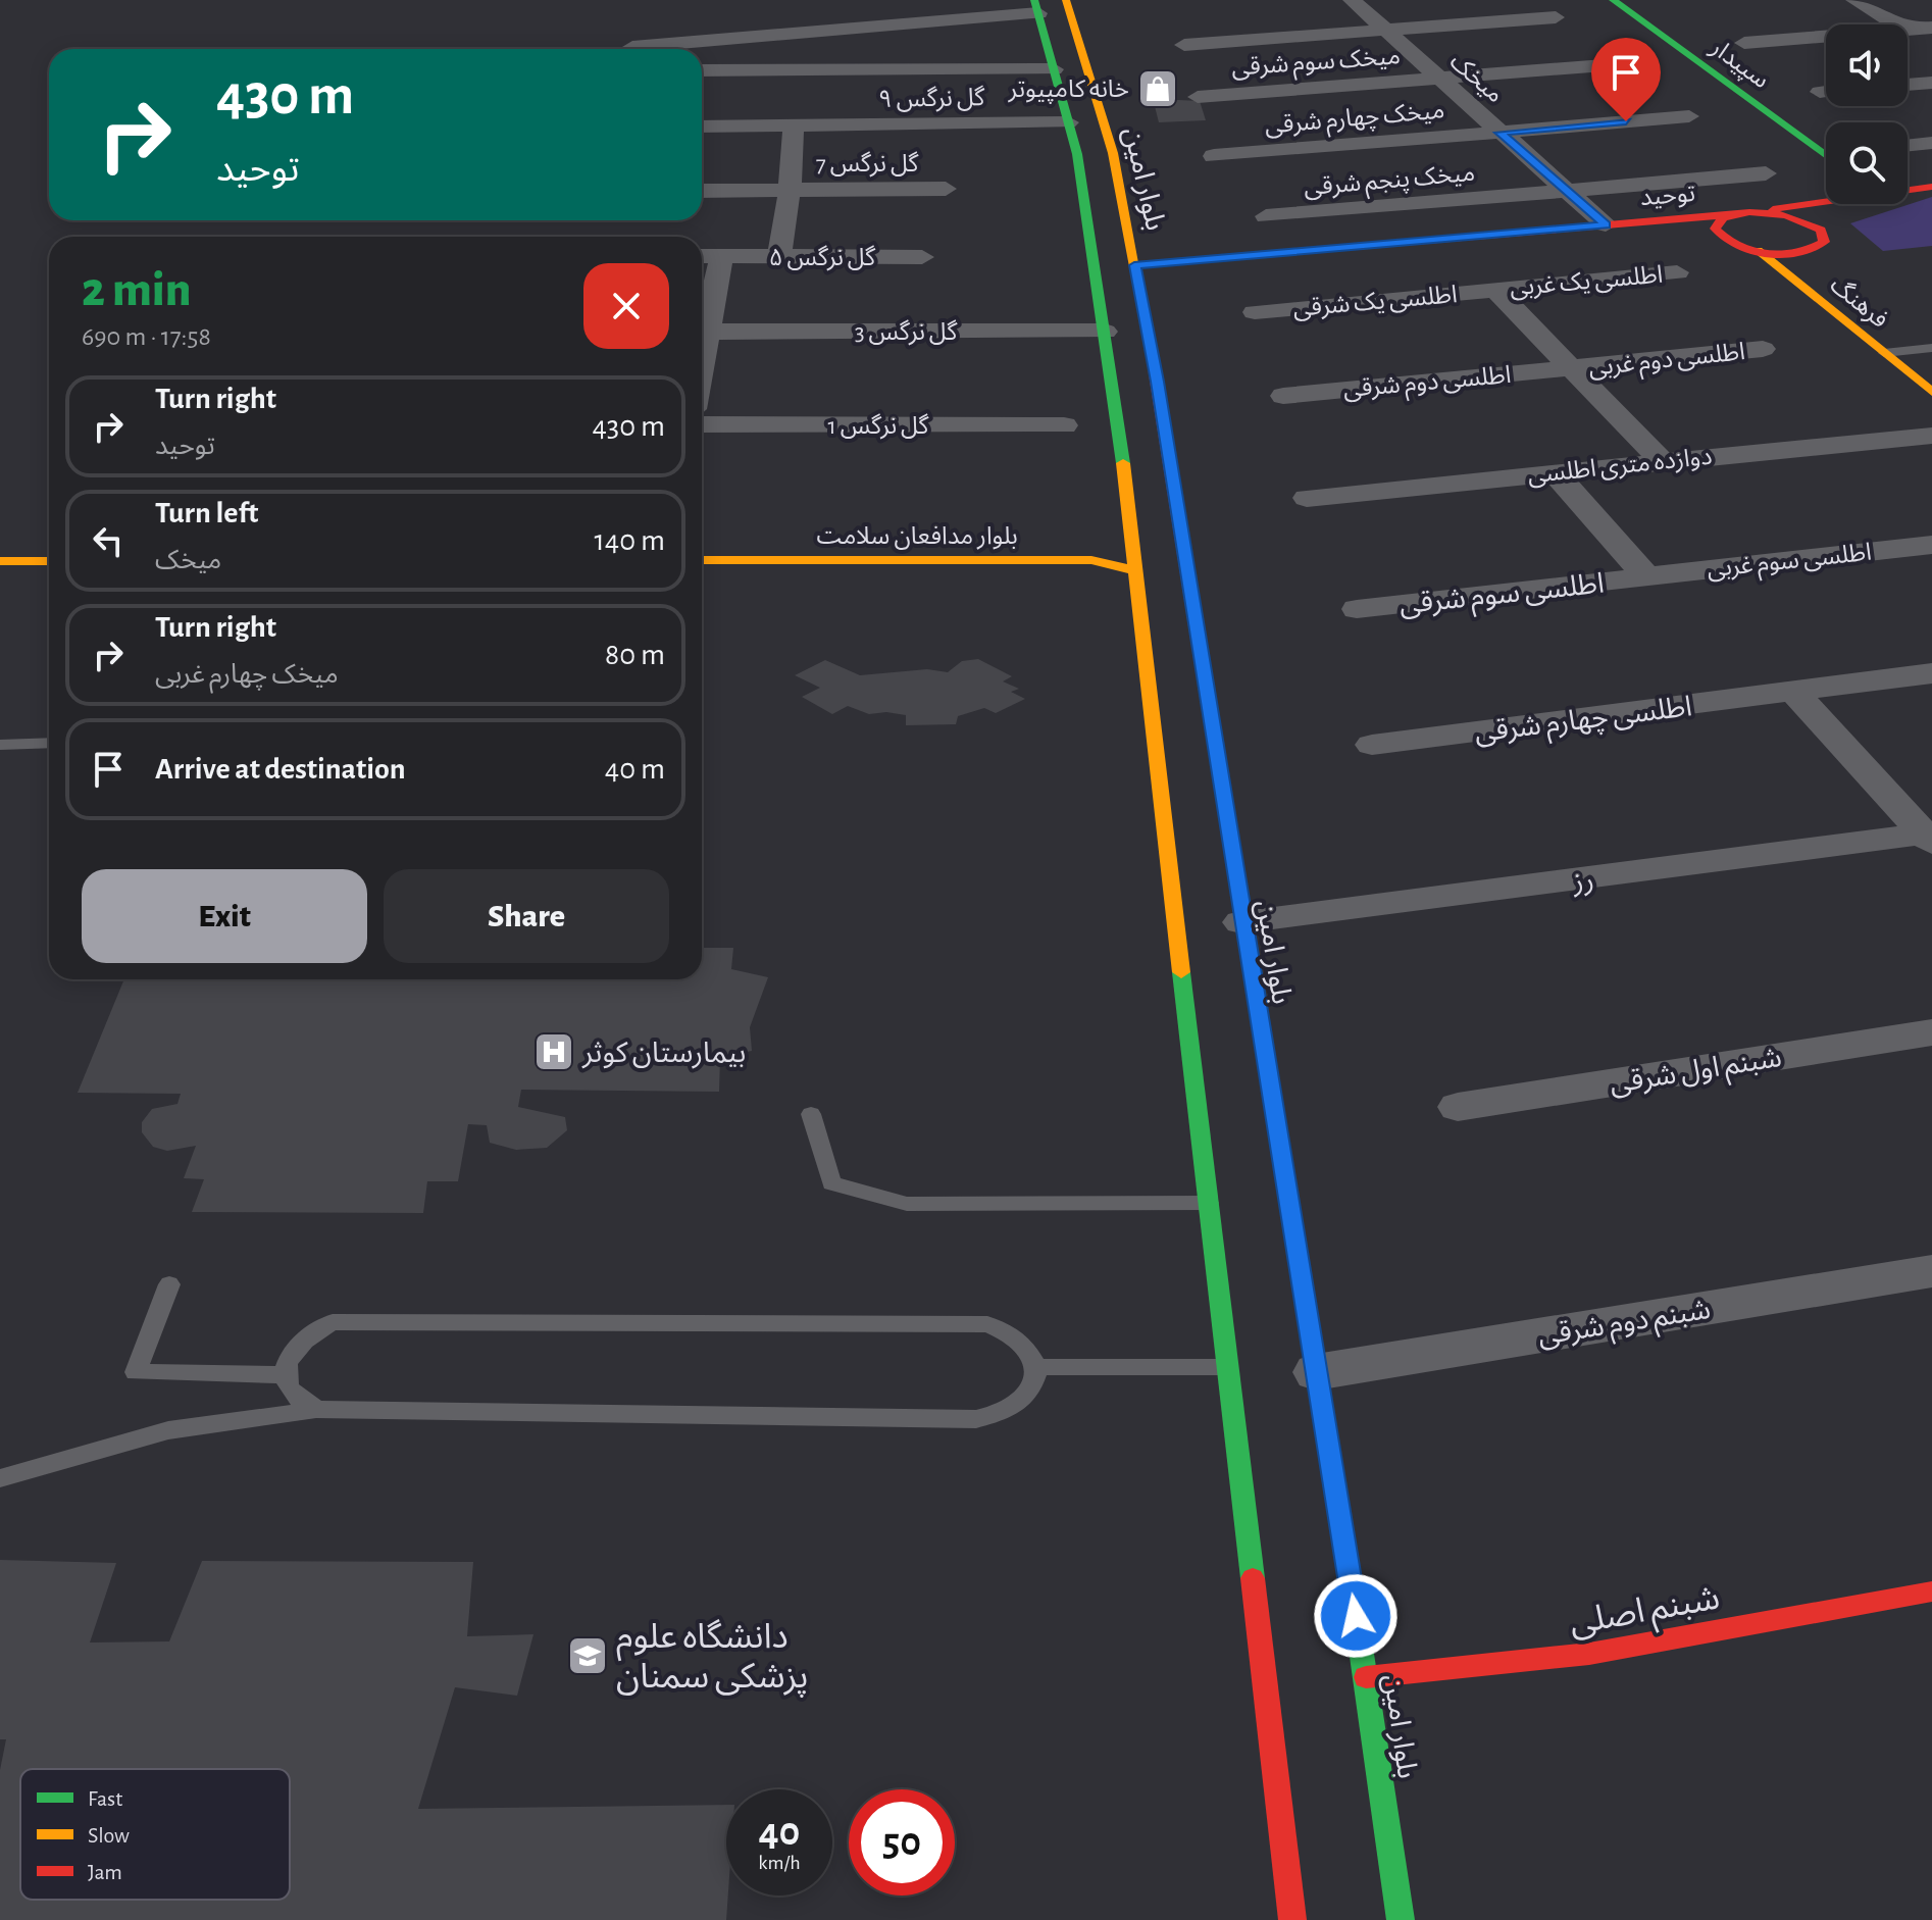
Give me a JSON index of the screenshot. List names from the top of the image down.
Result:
{
  "streets": {
    "main road": [
      "سپیدار",
      "بلوار امین",
      "توحید",
      "فرهنگ",
      "بلوار مدافعان سلامت",
      "شبنم اصلی"
    ],
    "street": [
      "میخک سوم شرقی",
      "میخک",
      "گل نرگس ۹",
      "میخک چهارم شرقی",
      "گل نرگس 7",
      "میخک پنجم شرقی",
      "گل نرگس ۵",
      "اطلسی یک غربی",
      "اطلسی یک شرقی",
      "گل نرگس 3",
      "اطلسی دوم غربی",
      "اطلسی دوم شرقی",
      "گل نرگس 1",
      "دوازده متری اطلسی",
      "اطلسی سوم غربی",
      "اطلسی سوم شرقی",
      "اطلسی چهارم شرقی",
      "رز",
      "شبنم اول شرقی",
      "شبنم دوم شرقی"
    ]
  },
  "crossings": [
    ["میخک سوم شرقی", "میخک"],
    ["میخک", "میخک چهارم شرقی"],
    ["میخک", "میخک پنجم شرقی"],
    ["میخک", "توحید"],
    ["گل نرگس ۹", "بلوار امین"],
    ["بلوار امین", "توحید"],
    ["بلوار امین", "گل نرگس 3"],
    ["بلوار امین", "بلوار مدافعان سلامت"],
    ["بلوار امین", "رز"],
    ["بلوار امین", "شبنم دوم شرقی"],
    ["بلوار امین", "شبنم اصلی"],
    ["توحید", "فرهنگ"],
    ["اطلسی یک غربی", "اطلسی یک شرقی"],
    ["اطلسی دوم غربی", "اطلسی دوم شرقی"],
    ["اطلسی سوم غربی", "اطلسی سوم شرقی"]
  ],
  "places": {
    "shop": ["خانه کامپیوتر"],
    "hospital": ["بیمارستان کوثر"],
    "school or university": ["دانشگاه علوم پزشکی سمنان"]
  },
  "legend": ["Fast", "Slow", "Jam"],
  "page": {
    "turn": ["430 m", "توحید"],
    "heading": ["2 min", "690 m · 17:58"],
    "list": [
      {
        "name": "Turn right",
        "note": "توحید",
        "value": "430 m"
      },
      {
        "name": "Turn left",
        "note": "میخک",
        "value": "140 m"
      },
      {
        "name": "Turn right",
        "note": "میخک چهارم غربی",
        "value": "80 m"
      },
      {
        "name": "Arrive at destination",
        "value": "40 m"
      }
    ],
    "buttons": ["Exit", "Share"],
    "speed": "40 km/h",
    "limit": "50"
  }
}
